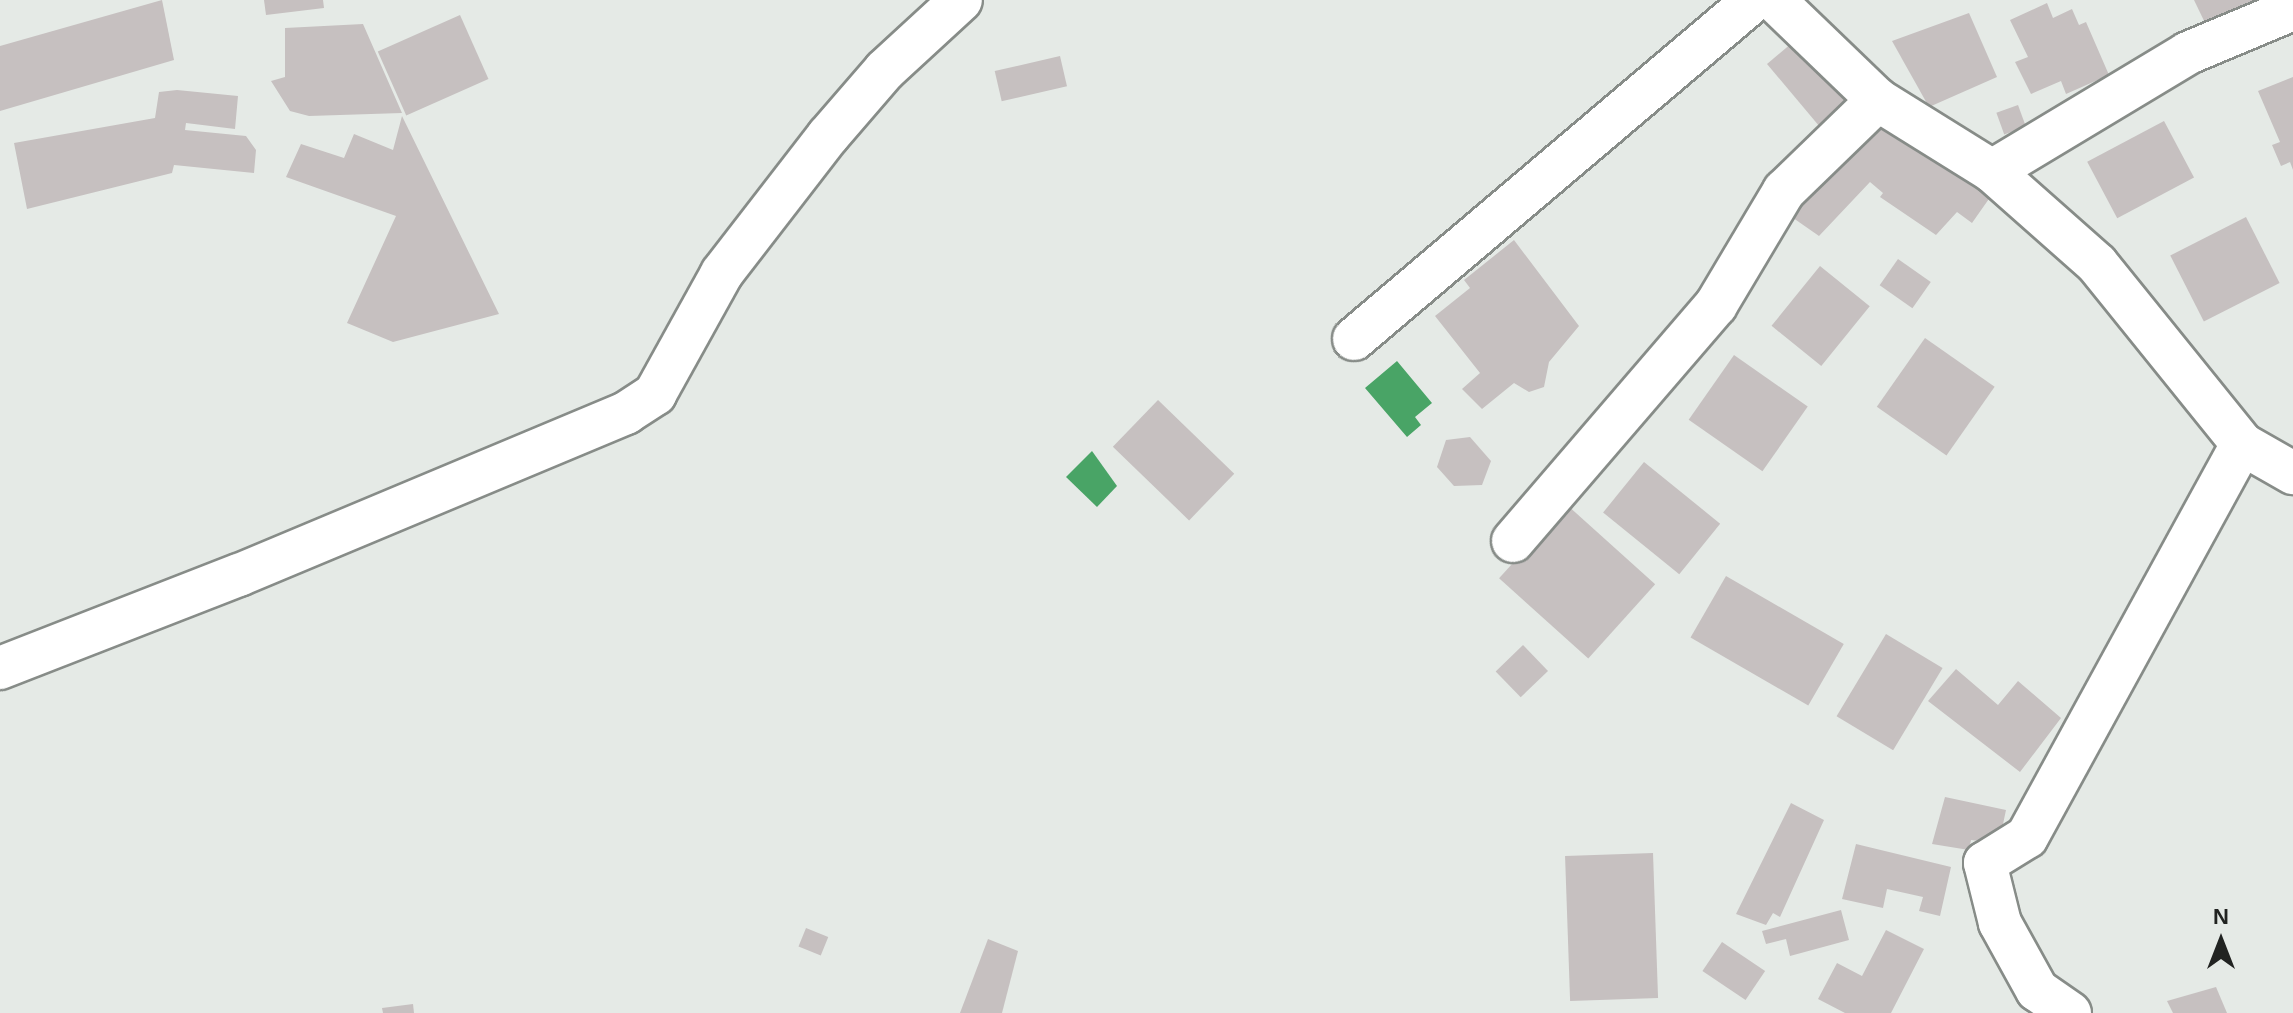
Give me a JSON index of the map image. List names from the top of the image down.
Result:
{
  "north": "top"
}
